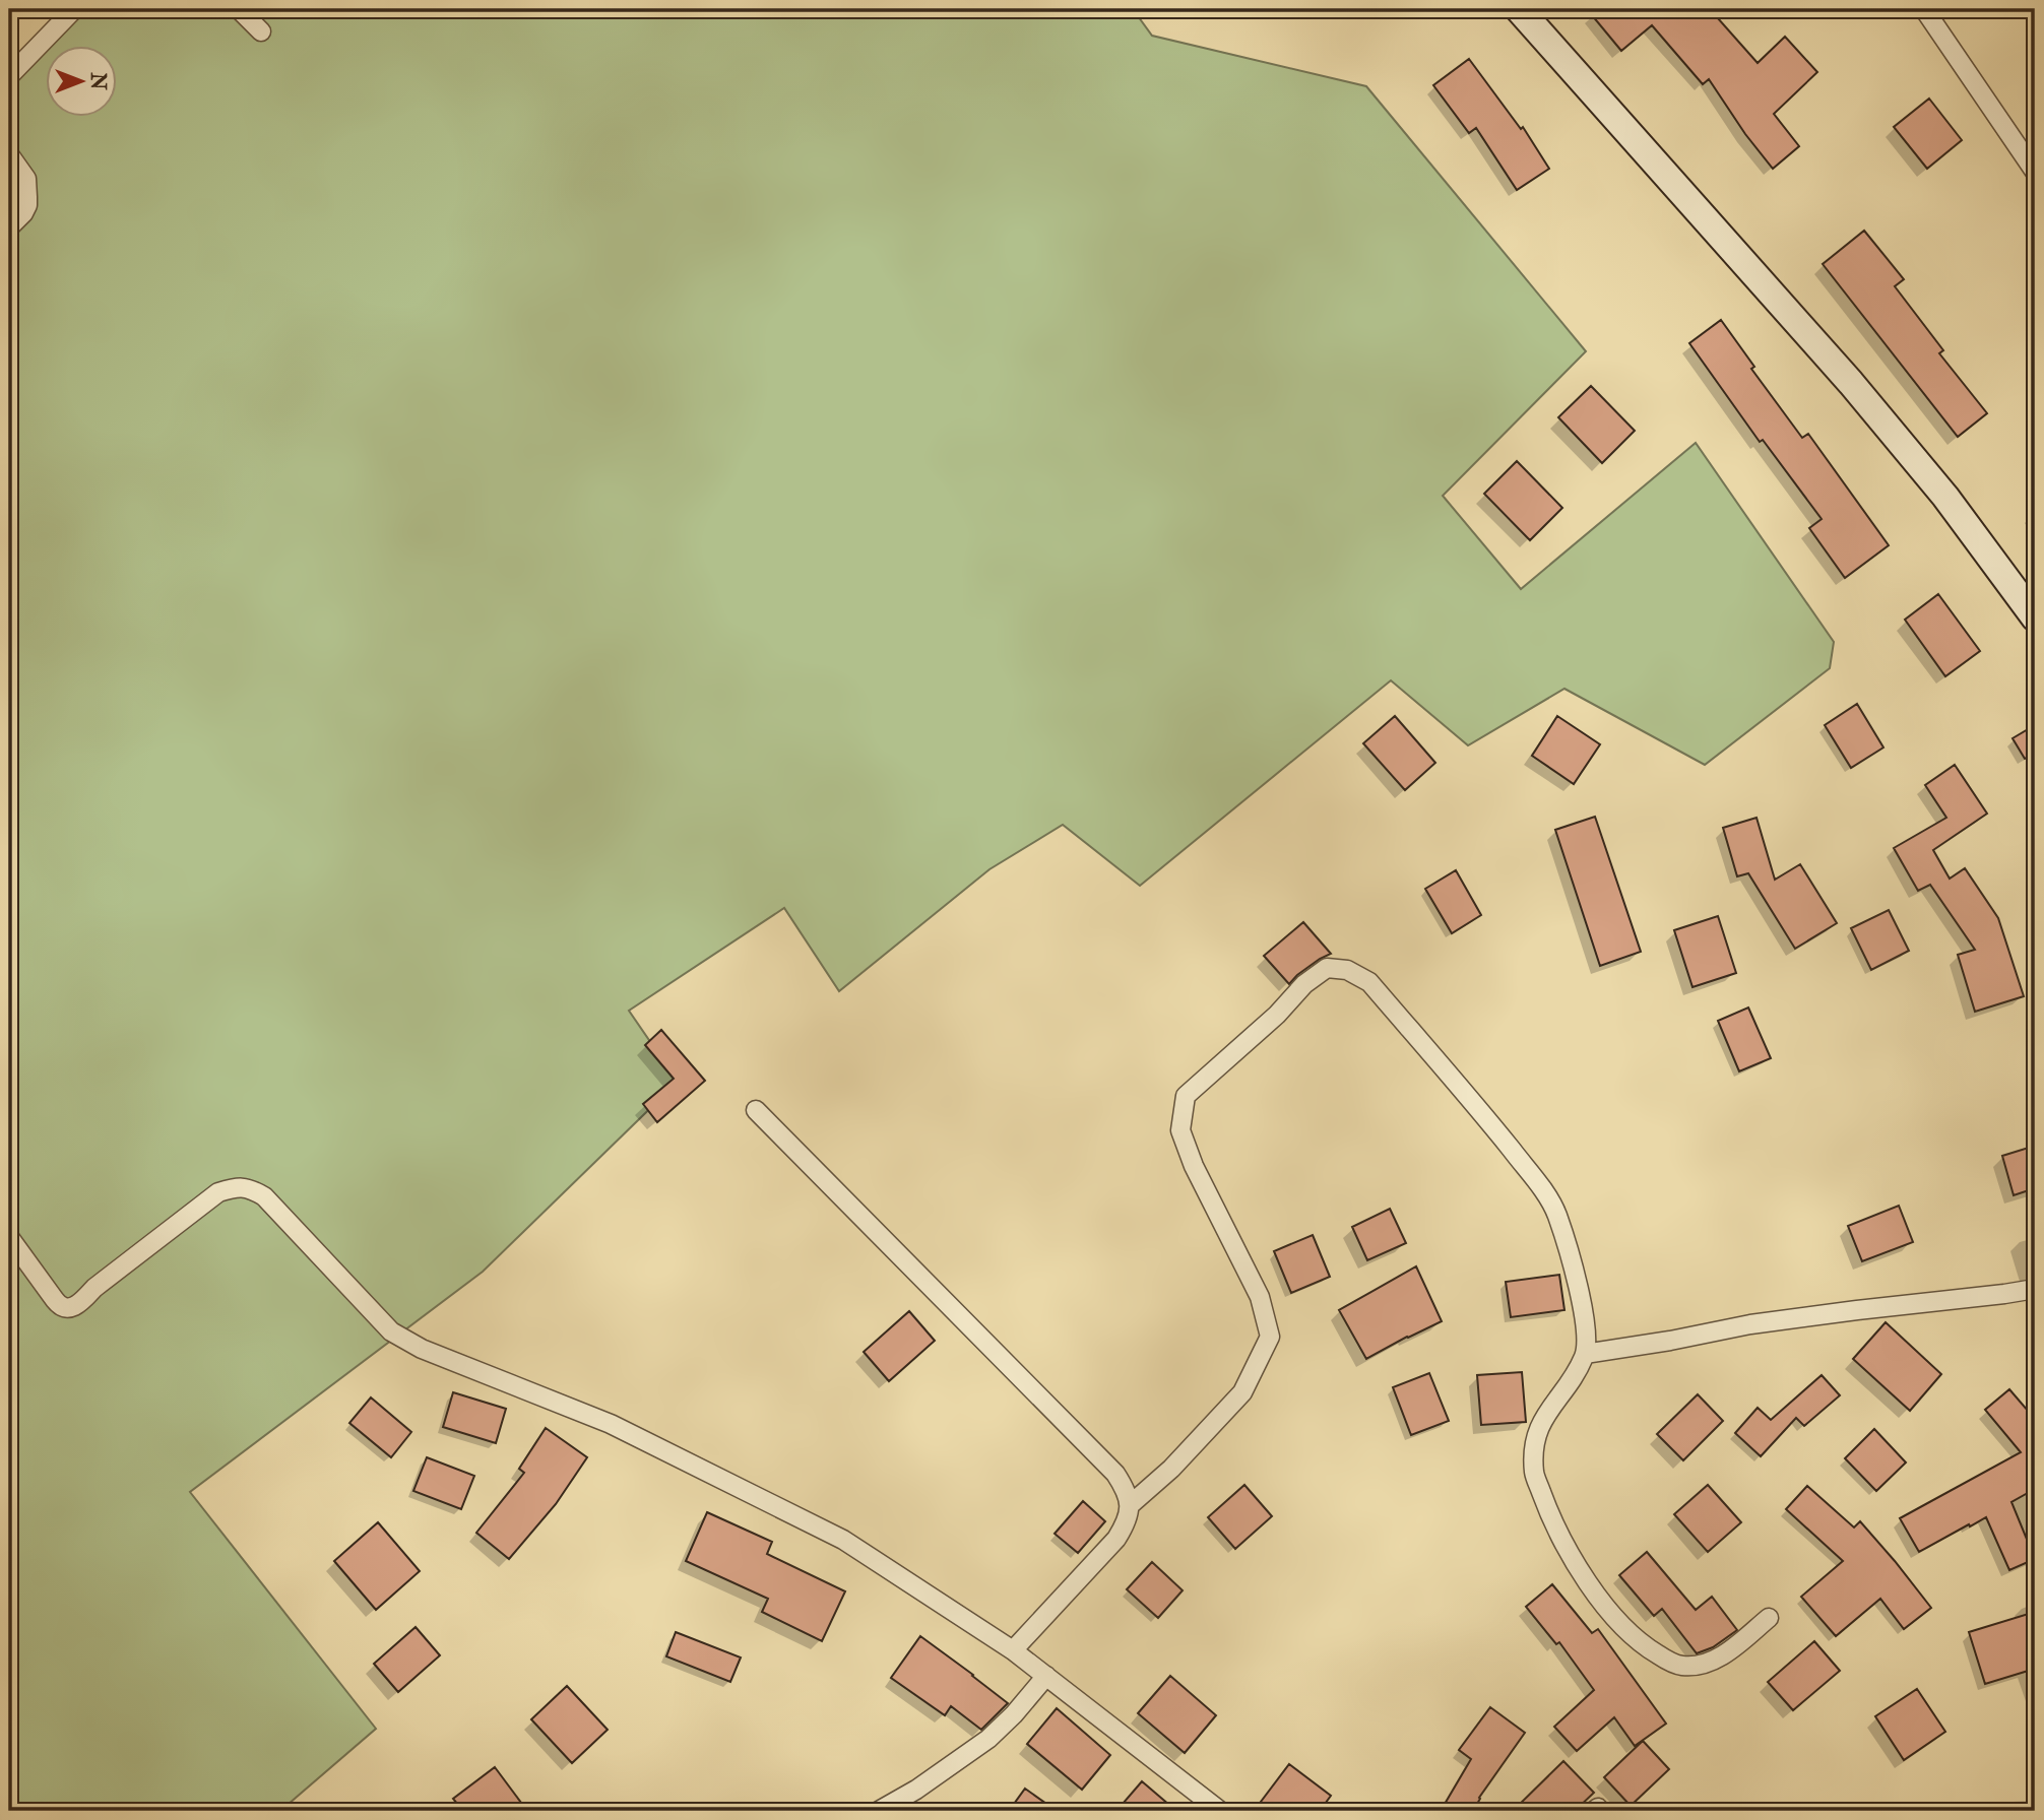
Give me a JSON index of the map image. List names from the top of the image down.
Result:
{
  "north": "right"
}
